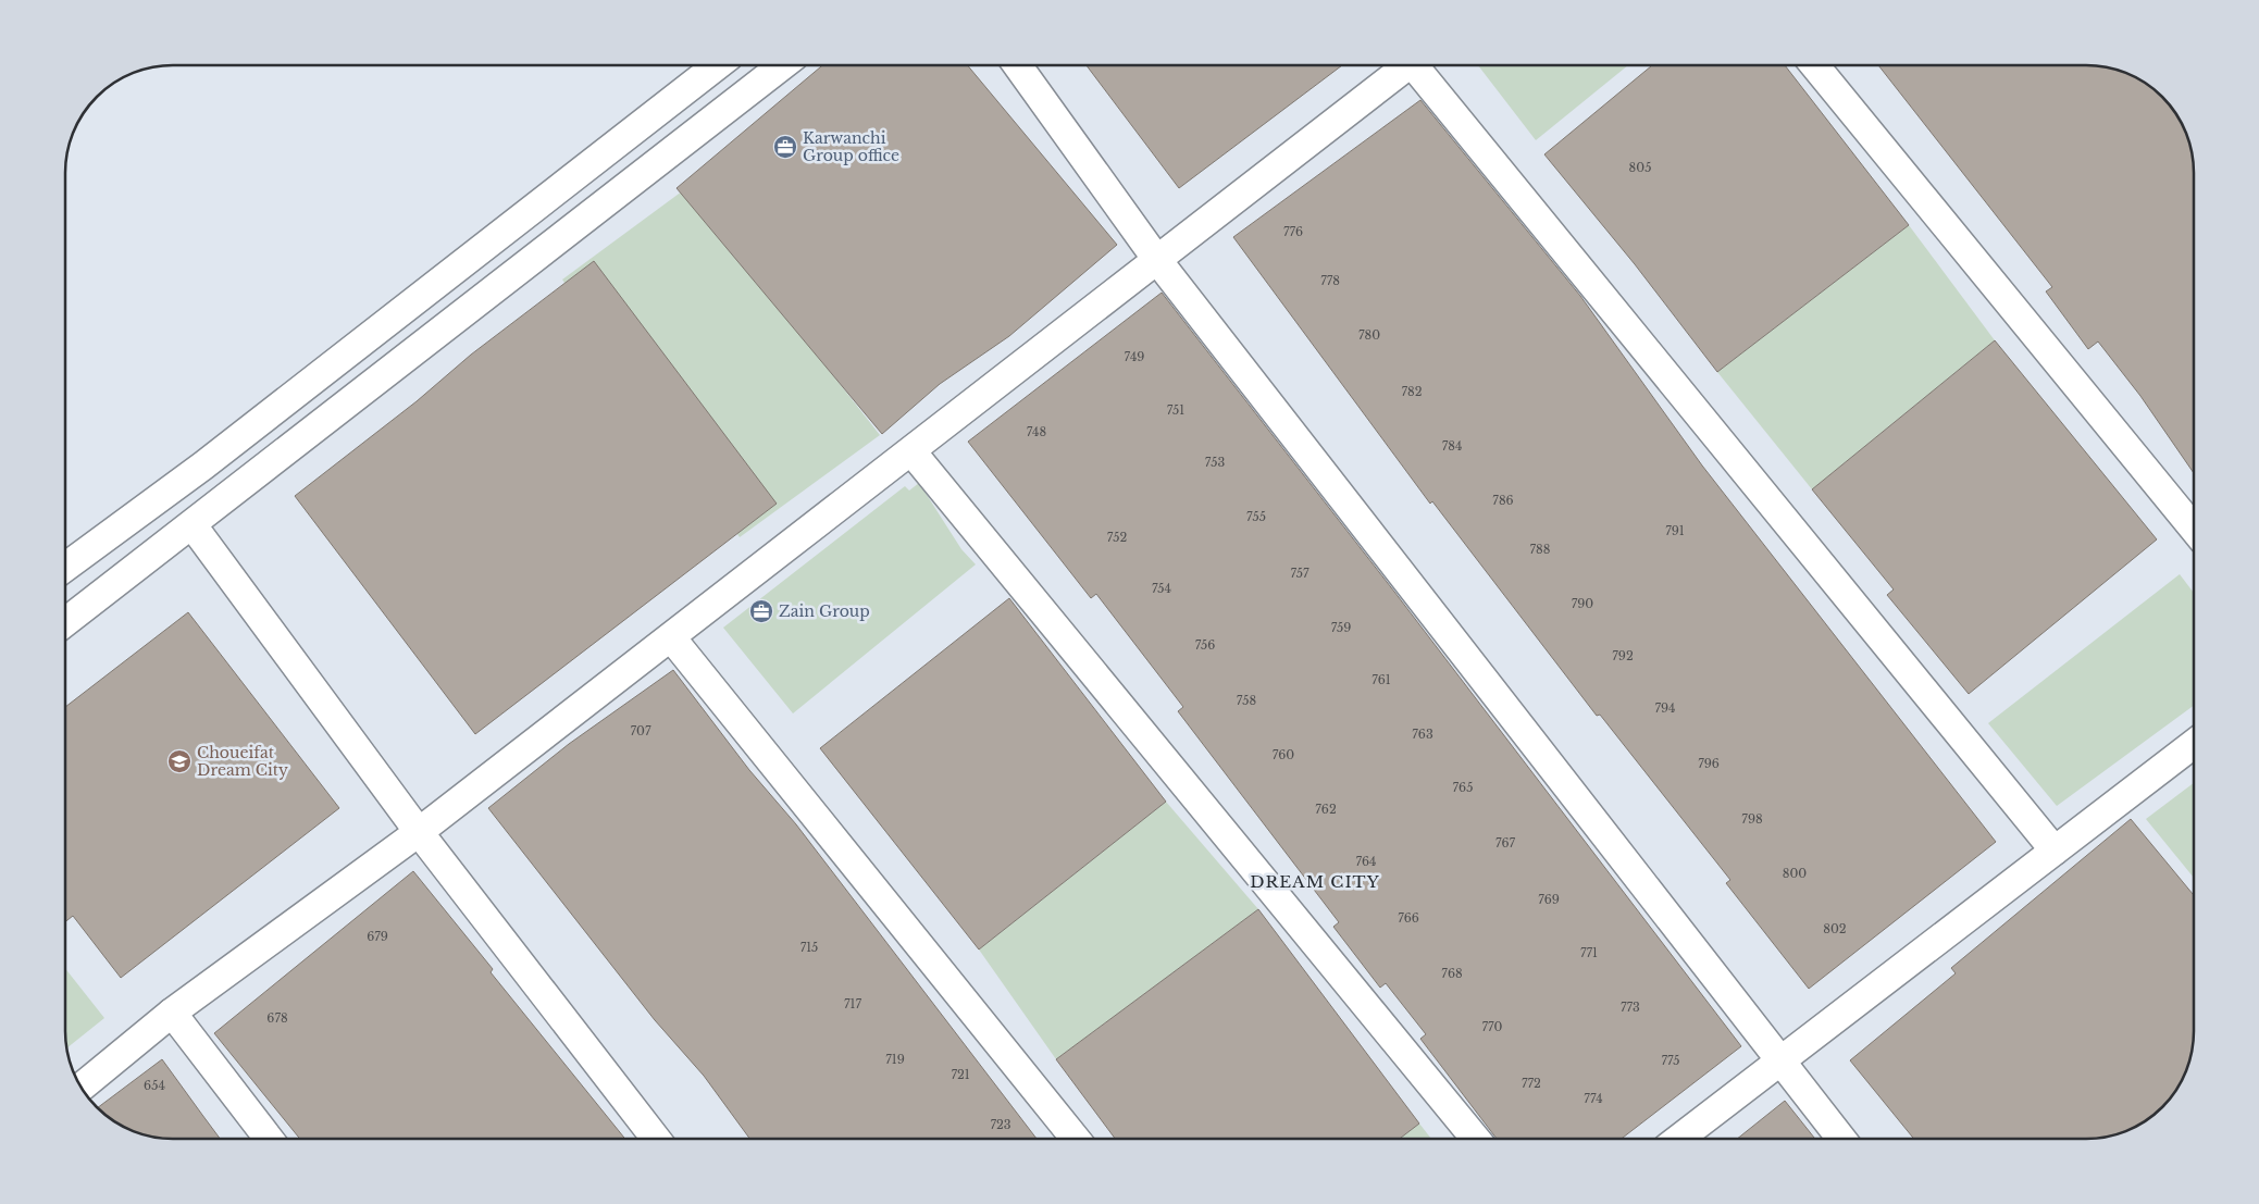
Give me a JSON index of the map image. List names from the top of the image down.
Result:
{
  "districts": ["DREAM CITY"],
  "places": {
    "office": ["Karwanchi Group office", "Zain Group"],
    "school or university": ["Choueifat Dream City"]
  },
  "house_numbers": [
    "805",
    "776",
    "778",
    "780",
    "749",
    "782",
    "751",
    "748",
    "784",
    "753",
    "786",
    "755",
    "791",
    "752",
    "788",
    "757",
    "754",
    "790",
    "759",
    "756",
    "792",
    "761",
    "758",
    "794",
    "707",
    "763",
    "760",
    "796",
    "765",
    "762",
    "798",
    "767",
    "764",
    "800",
    "769",
    "766",
    "802",
    "679",
    "715",
    "771",
    "768",
    "717",
    "773",
    "678",
    "770",
    "719",
    "775",
    "721",
    "772",
    "654",
    "774",
    "723"
  ]
}
